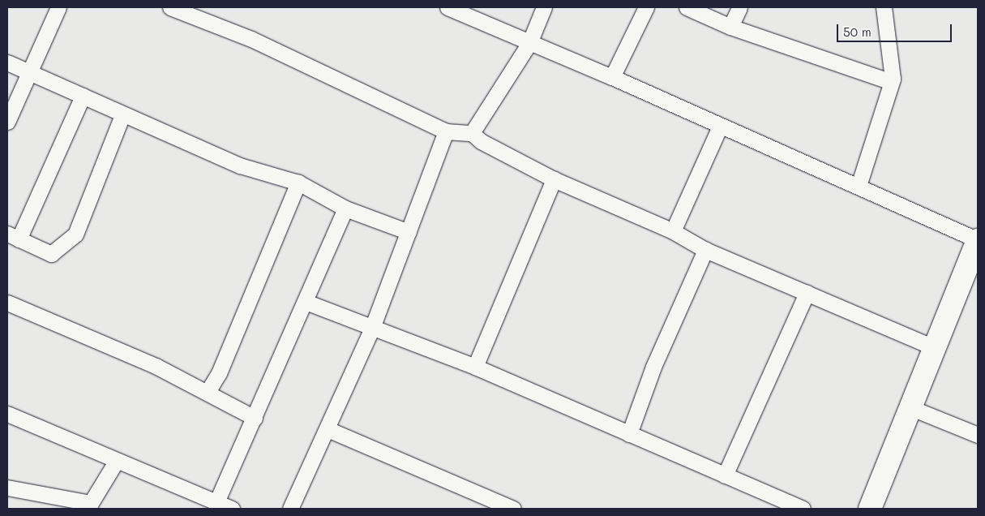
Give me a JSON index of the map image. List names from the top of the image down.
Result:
{
  "scale_bar": "50 m"
}
